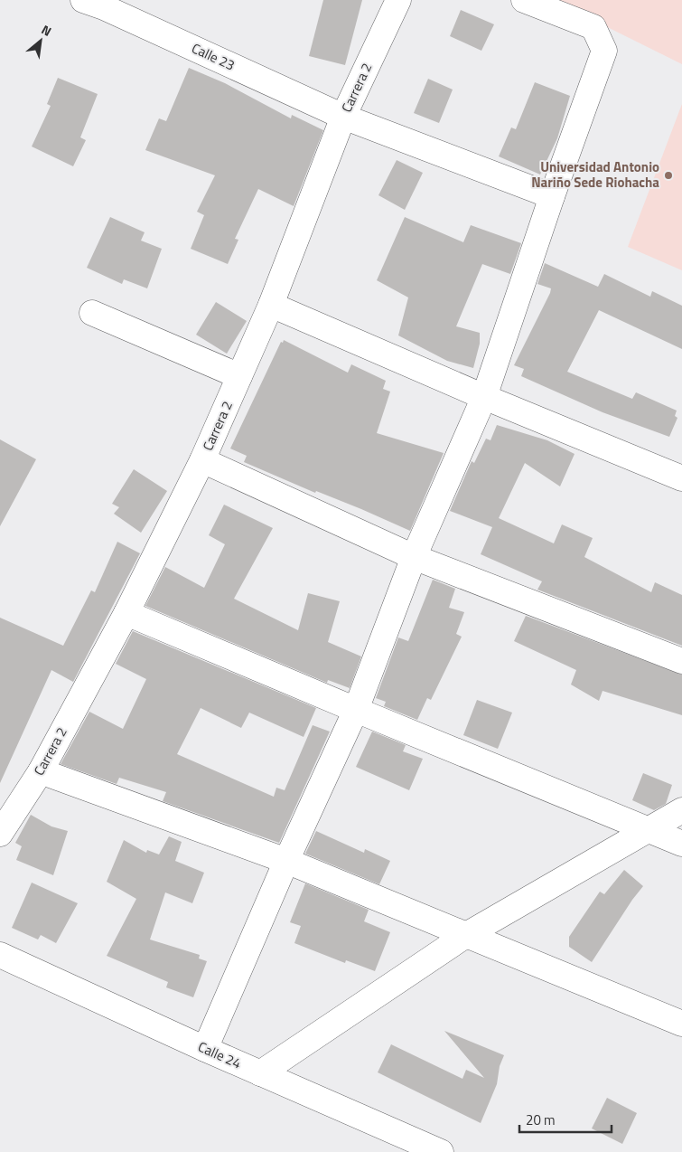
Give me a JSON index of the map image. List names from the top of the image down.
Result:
{
  "streets": {
    "street": ["Calle 23", "Carrera 2", "Calle 24"]
  },
  "crossings": [
    ["Calle 23", "Carrera 2"]
  ],
  "places": ["Universidad Antonio Nariño Sede Riohacha"],
  "scale_bar": "20 m",
  "north": "top right"
}
